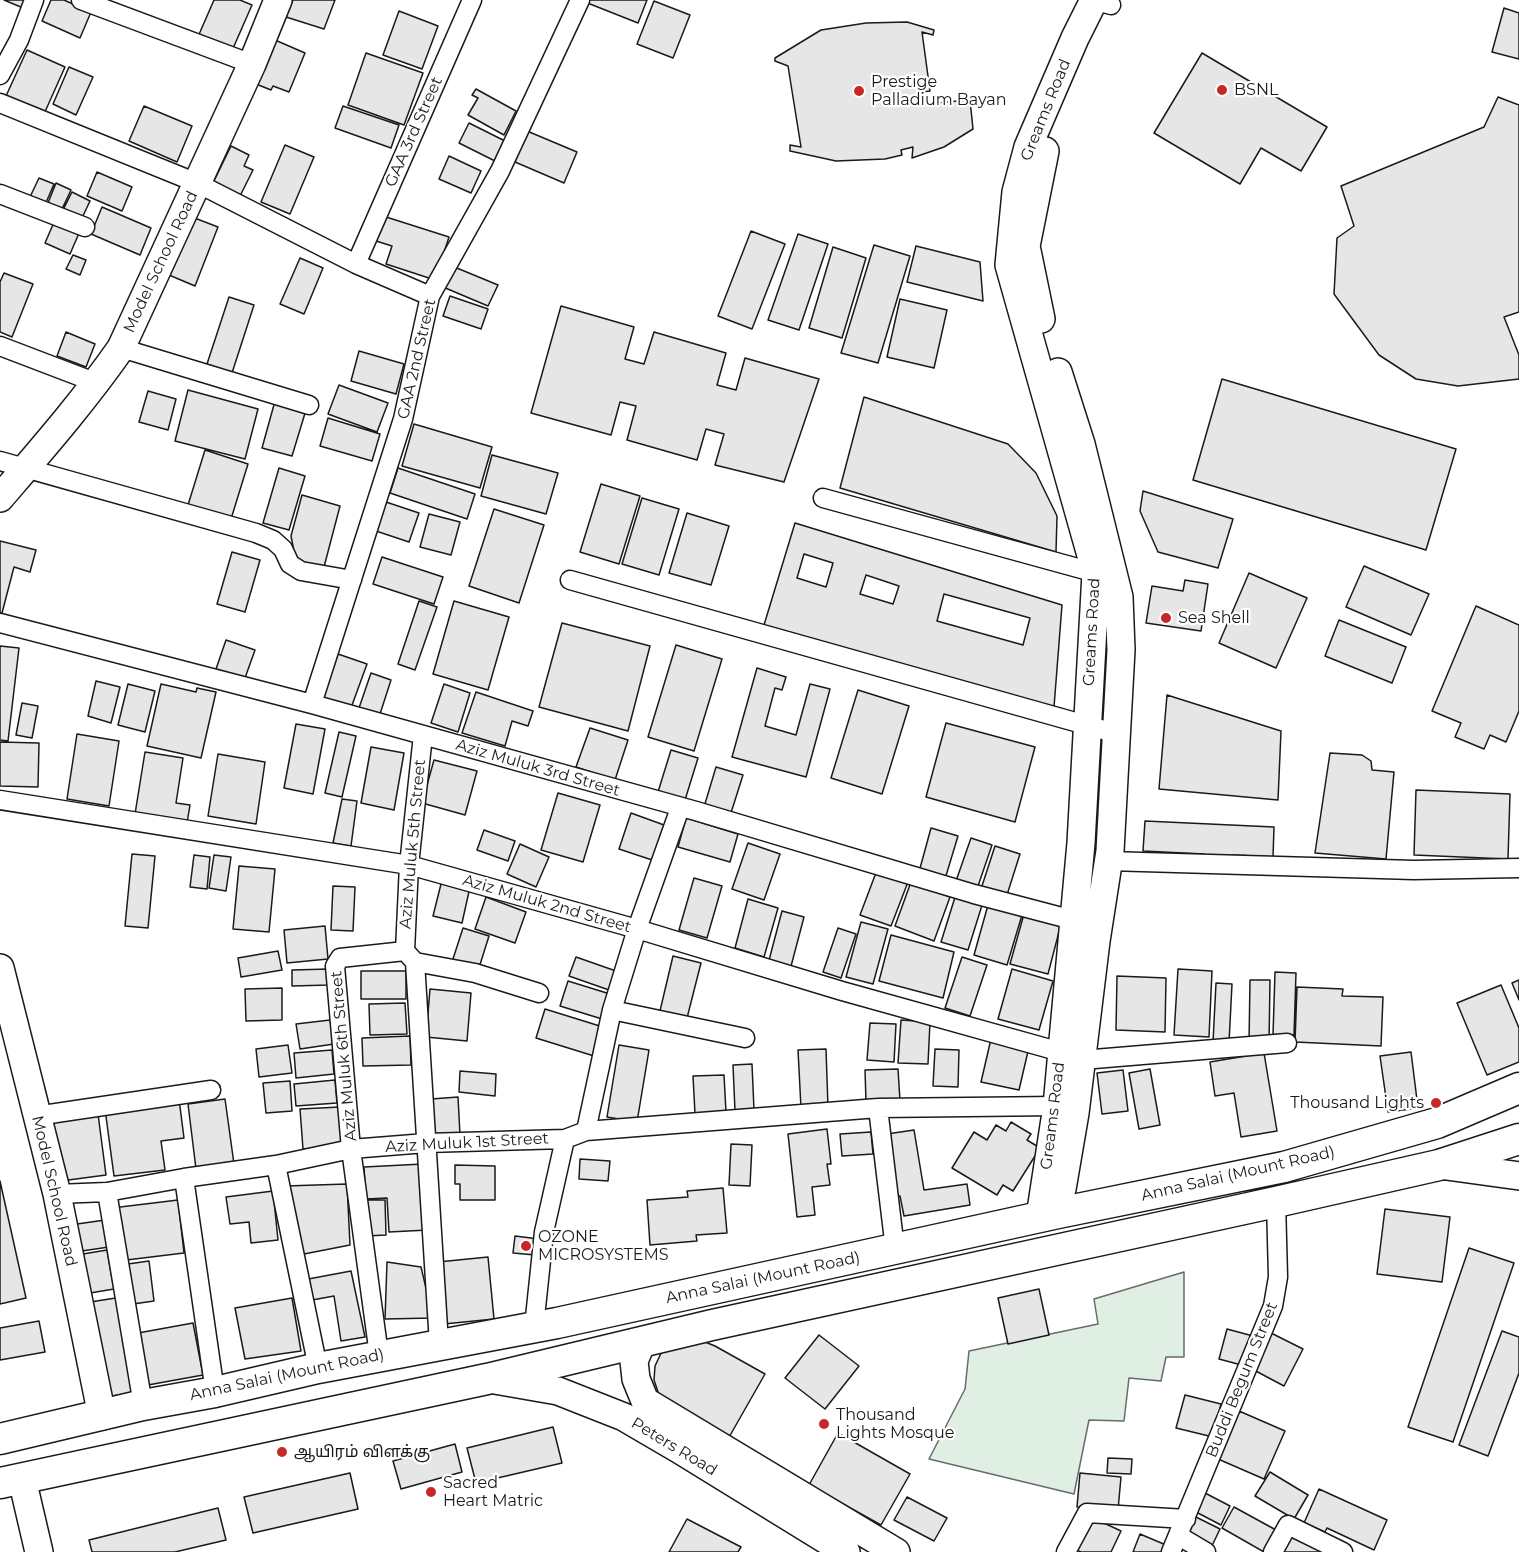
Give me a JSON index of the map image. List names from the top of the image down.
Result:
{
  "streets": {
    "main road": ["Anna Salai (Mount Road)"],
    "street": [
      "Greams Road",
      "GAA 3rd Street",
      "Model School Road",
      "GAA 2nd Street",
      "Aziz Muluk 3rd Street",
      "Aziz Muluk 5th Street",
      "Aziz Muluk 2nd Street",
      "Aziz Muluk 6th Street",
      "Aziz Muluk 1st Street",
      "Buddi Begum Street",
      "Peters Road"
    ]
  },
  "crossings": [
    ["Greams Road", "Aziz Muluk 3rd Street"],
    ["Greams Road", "Aziz Muluk 2nd Street"],
    ["Greams Road", "Aziz Muluk 1st Street"],
    ["Greams Road", "Anna Salai (Mount Road)"],
    ["Model School Road", "Aziz Muluk 1st Street"],
    ["Model School Road", "Anna Salai (Mount Road)"],
    ["GAA 2nd Street", "Aziz Muluk 3rd Street"],
    ["Aziz Muluk 3rd Street", "Aziz Muluk 5th Street"],
    ["Aziz Muluk 5th Street", "Aziz Muluk 2nd Street"],
    ["Aziz Muluk 5th Street", "Aziz Muluk 6th Street"],
    ["Aziz Muluk 5th Street", "Aziz Muluk 1st Street"],
    ["Aziz Muluk 5th Street", "Anna Salai (Mount Road)"],
    ["Aziz Muluk 6th Street", "Aziz Muluk 1st Street"],
    ["Anna Salai (Mount Road)", "Buddi Begum Street"],
    ["Anna Salai (Mount Road)", "Peters Road"]
  ],
  "places": [
    "BSNL",
    "Prestige Palladium Bayan",
    "Sea Shell",
    "Thousand Lights",
    "OZONE MICROSYSTEMS",
    "Thousand Lights Mosque",
    "ஆயிரம் விளக்கு",
    "Sacred Heart Matric"
  ]
}
